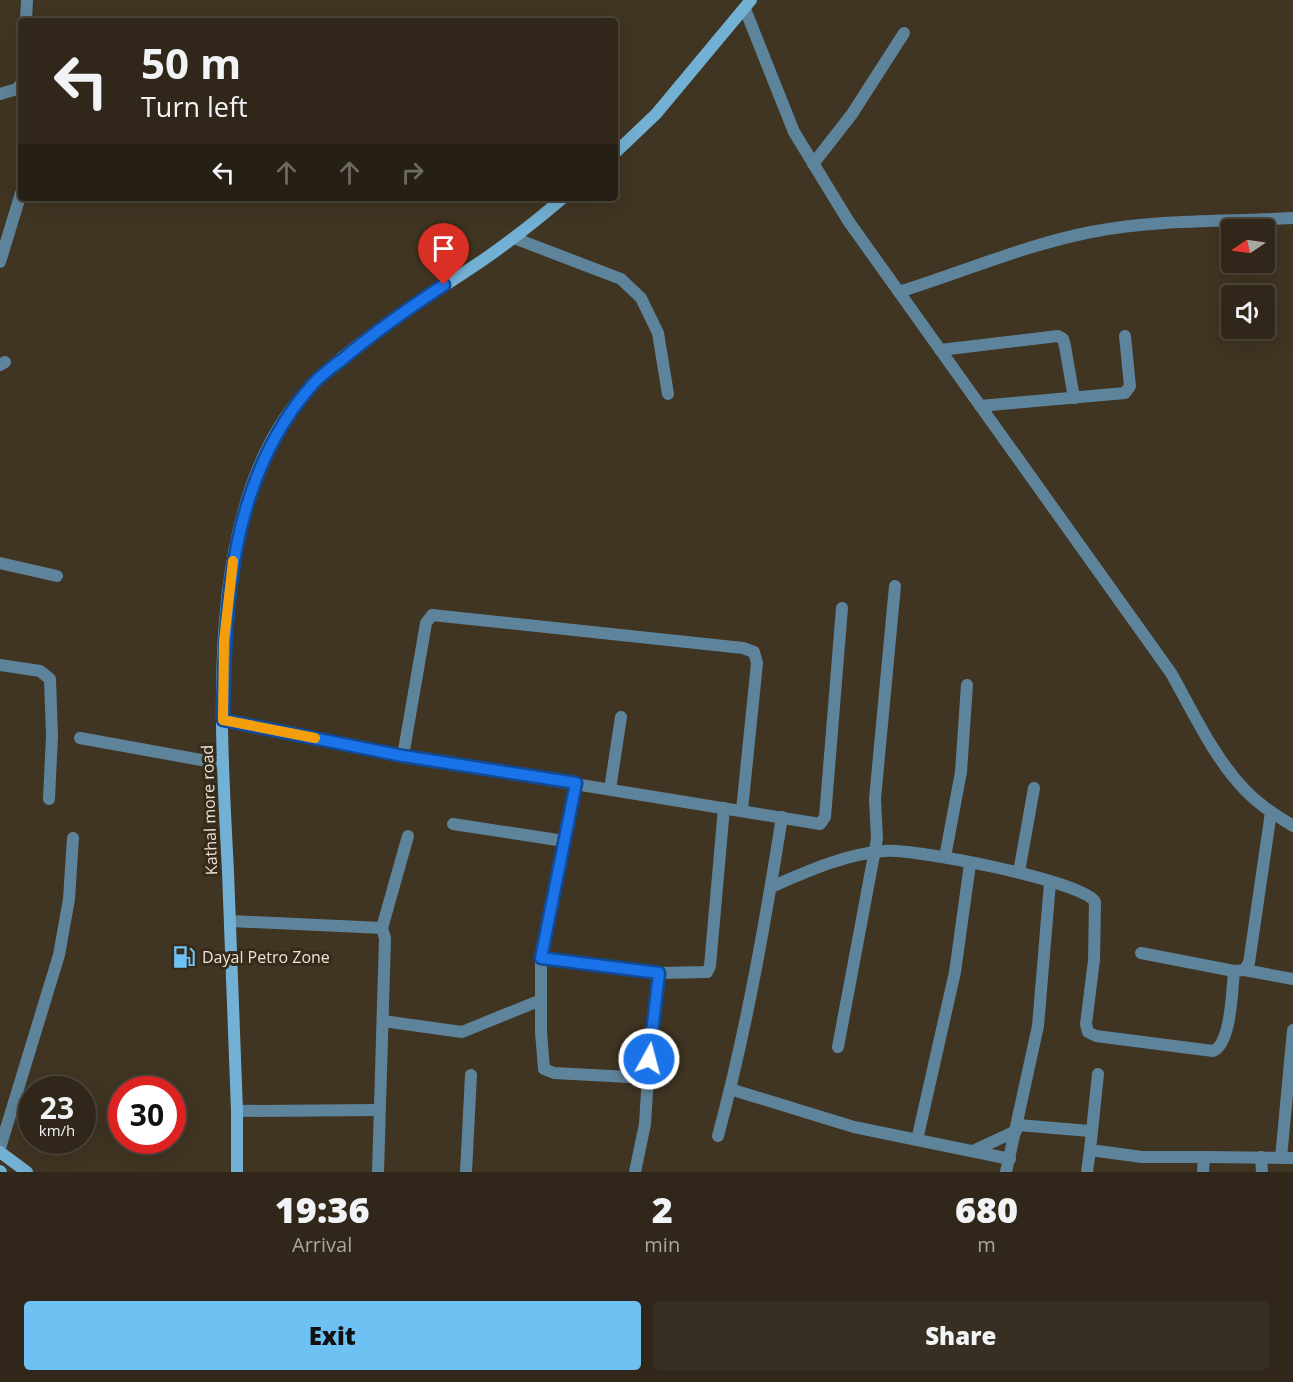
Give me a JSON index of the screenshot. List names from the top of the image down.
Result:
{
  "streets": {
    "main road": ["Kathal more road"]
  },
  "places": {
    "fuel station": ["Dayal Petro Zone"]
  },
  "north": "left",
  "page": {
    "turn": ["50 m", "Turn left"],
    "speed": "23 km/h",
    "limit": "30",
    "eta": [
      "19:36",
      "Arrival",
      "2",
      "min",
      "680",
      "m"
    ],
    "buttons": ["Exit", "Share"]
  }
}
